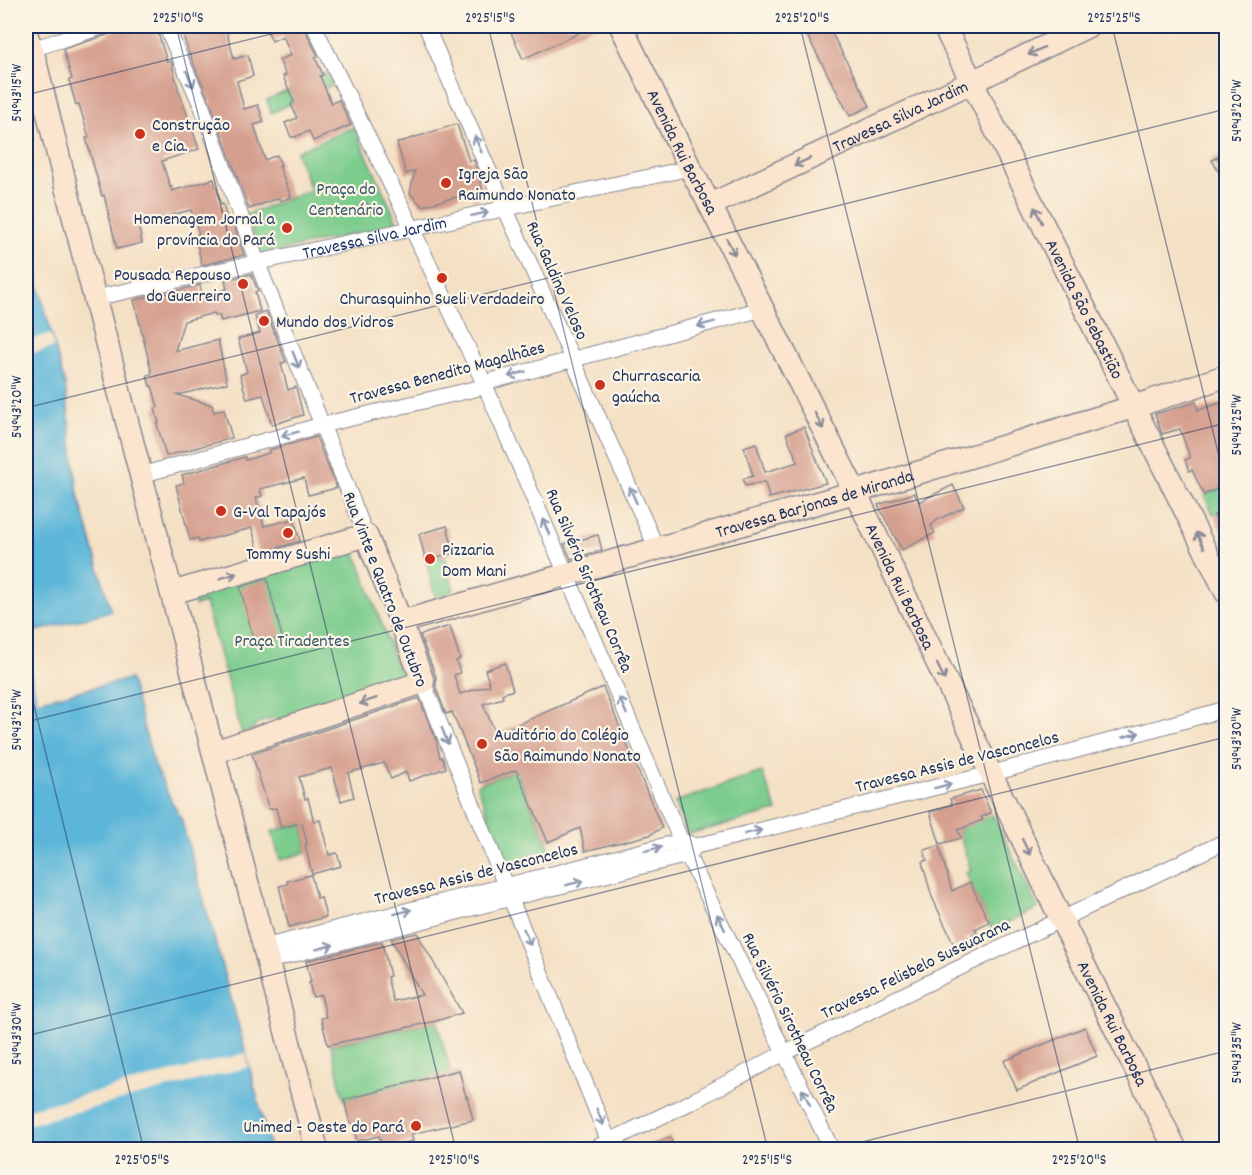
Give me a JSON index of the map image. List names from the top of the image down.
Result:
{
  "streets": {
    "street": [
      "Travessa Silva Jardim",
      "Avenida Rui Barbosa",
      "Rua Galdino Veloso",
      "Avenida São Sebastião",
      "Travessa Benedito Magalhães",
      "Travessa Barjonas de Miranda",
      "Rua Silvério Sirotheau Corrêa",
      "Rua Vinte e Quatro de Outubro",
      "Travessa Assis de Vasconcelos",
      "Travessa Felisbelo Sussuarana"
    ]
  },
  "crossings": [
    ["Travessa Silva Jardim", "Avenida Rui Barbosa"],
    ["Travessa Silva Jardim", "Rua Galdino Veloso"],
    ["Travessa Silva Jardim", "Avenida São Sebastião"],
    ["Travessa Silva Jardim", "Rua Silvério Sirotheau Corrêa"],
    ["Travessa Silva Jardim", "Rua Vinte e Quatro de Outubro"],
    ["Avenida Rui Barbosa", "Travessa Benedito Magalhães"],
    ["Avenida Rui Barbosa", "Travessa Barjonas de Miranda"],
    ["Avenida Rui Barbosa", "Travessa Assis de Vasconcelos"],
    ["Avenida Rui Barbosa", "Travessa Felisbelo Sussuarana"],
    ["Rua Galdino Veloso", "Travessa Benedito Magalhães"],
    ["Rua Galdino Veloso", "Travessa Barjonas de Miranda"],
    ["Avenida São Sebastião", "Travessa Barjonas de Miranda"],
    ["Travessa Benedito Magalhães", "Rua Silvério Sirotheau Corrêa"],
    ["Travessa Benedito Magalhães", "Rua Vinte e Quatro de Outubro"],
    ["Travessa Barjonas de Miranda", "Rua Silvério Sirotheau Corrêa"],
    ["Travessa Barjonas de Miranda", "Rua Vinte e Quatro de Outubro"],
    ["Rua Silvério Sirotheau Corrêa", "Travessa Assis de Vasconcelos"],
    ["Rua Silvério Sirotheau Corrêa", "Travessa Felisbelo Sussuarana"],
    ["Rua Vinte e Quatro de Outubro", "Travessa Assis de Vasconcelos"],
    ["Rua Vinte e Quatro de Outubro", "Travessa Felisbelo Sussuarana"]
  ],
  "one_way": [
    "Avenida Rui Barbosa",
    "Rua Galdino Veloso",
    "Avenida São Sebastião",
    "Rua Silvério Sirotheau Corrêa",
    "Rua Vinte e Quatro de Outubro",
    "Travessa Assis de Vasconcelos"
  ],
  "parks": ["Praça do Centenário", "Praça Tiradentes"],
  "places": [
    "Construção e Cia.",
    "Igreja São Raimundo Nonato",
    "Homenagem Jornal a província do Pará",
    "Churasquinho Sueli Verdadeiro",
    "Pousada Repouso do Guerreiro",
    "Mundo dos Vidros",
    "Churrascaria gaúcha",
    "G-Val Tapajós",
    "Tommy Sushi",
    "Pizzaria Dom Mani",
    "Auditório do Colégio São Raimundo Nonato",
    "Unimed - Oeste do Pará"
  ],
  "coordinates": [
    "2°25'10\"S",
    "2°25'15\"S",
    "2°25'20\"S",
    "2°25'25\"S",
    "54°43'15\"W",
    "54°43'20\"W",
    "54°43'25\"W",
    "54°43'30\"W",
    "54°43'35\"W",
    "2°25'05\"S"
  ]
}
